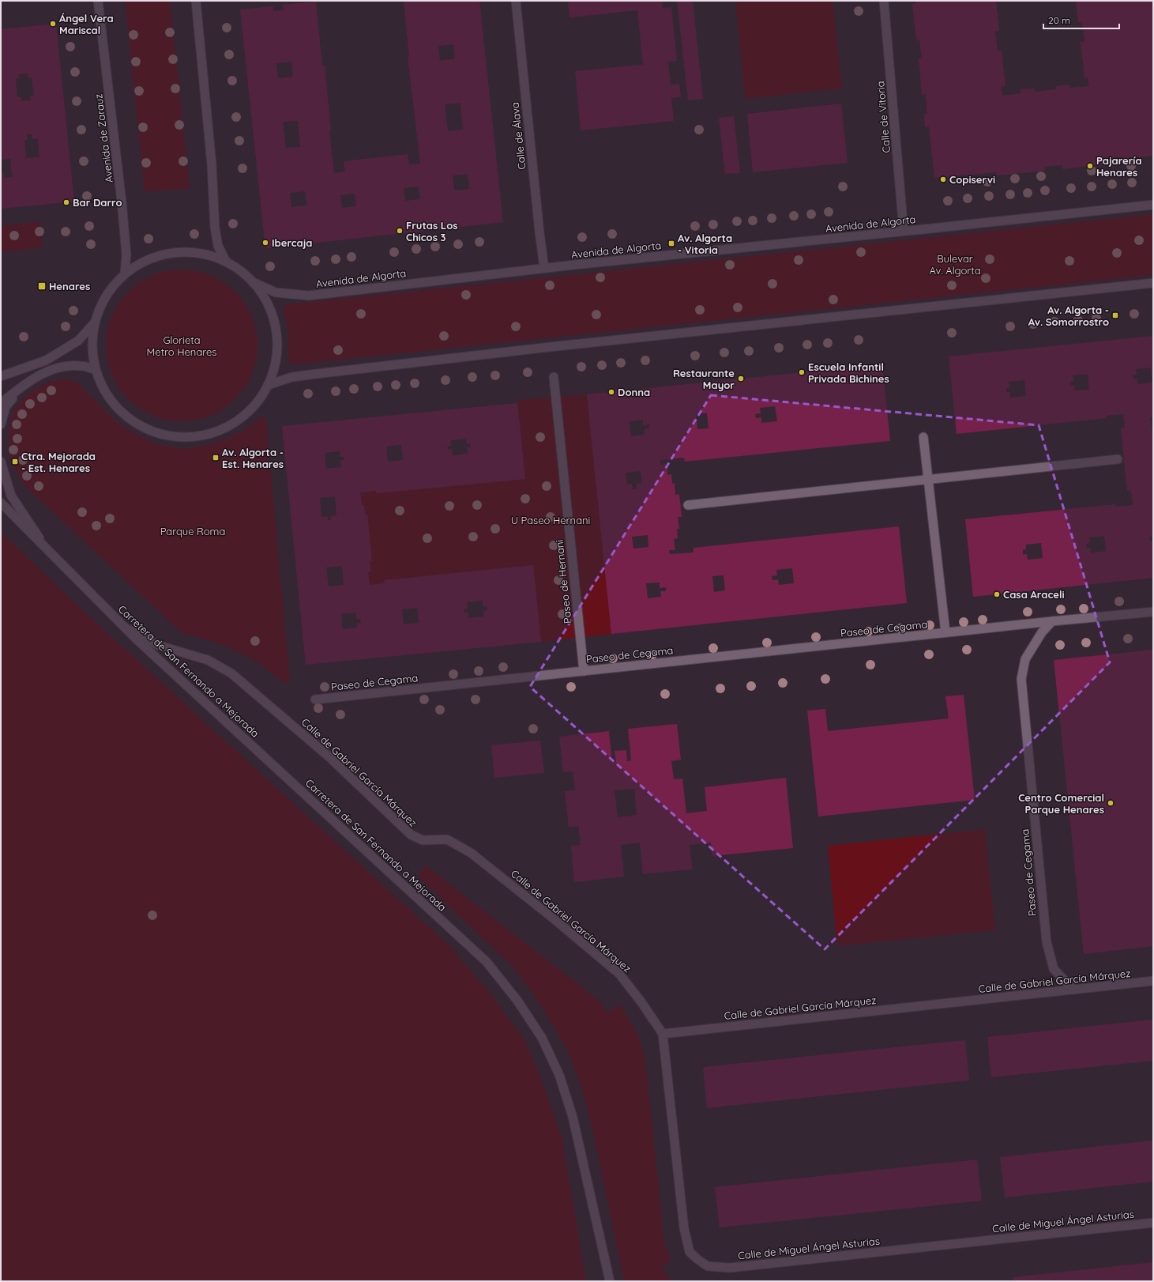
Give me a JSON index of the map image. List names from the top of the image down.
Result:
{
  "streets": {
    "street": [
      "Calle de Vitoria",
      "Calle de Álava",
      "Avenida de Zarauz",
      "Avenida de Algorta",
      "Paseo de Hernani",
      "Paseo de Cegama",
      "Carretera de San Fernando a Mejorada",
      "Calle de Gabriel García Márquez",
      "Calle de Miguel Ángel Asturias"
    ]
  },
  "crossings": [
    ["Calle de Vitoria", "Avenida de Algorta"],
    ["Calle de Álava", "Avenida de Algorta"],
    ["Paseo de Hernani", "Paseo de Cegama"],
    ["Paseo de Cegama", "Calle de Gabriel García Márquez"],
    ["Carretera de San Fernando a Mejorada", "Calle de Gabriel García Márquez"],
    ["Calle de Gabriel García Márquez", "Calle de Miguel Ángel Asturias"]
  ],
  "parks": [
    "Bulevar Av. Algorta",
    "Glorieta Metro Henares",
    "U Paseo Hernani",
    "Parque Roma"
  ],
  "places": {
    "other": [
      "Ángel Vera Mariscal",
      "Pajarería Henares",
      "Copiservi",
      "Bar Darro",
      "Frutas Los Chicos 3",
      "Ibercaja",
      "Escuela Infantil Privada Bichines",
      "Restaurante Mayor",
      "Donna",
      "Casa Araceli",
      "Centro Comercial Parque Henares"
    ],
    "transit": [
      "Av. Algorta - Vitoria",
      "Henares",
      "Av. Algorta - Av. Somorrostro",
      "Av. Algorta - Est. Henares",
      "Ctra. Mejorada - Est. Henares"
    ]
  },
  "scale_bar": "20 m"
}
